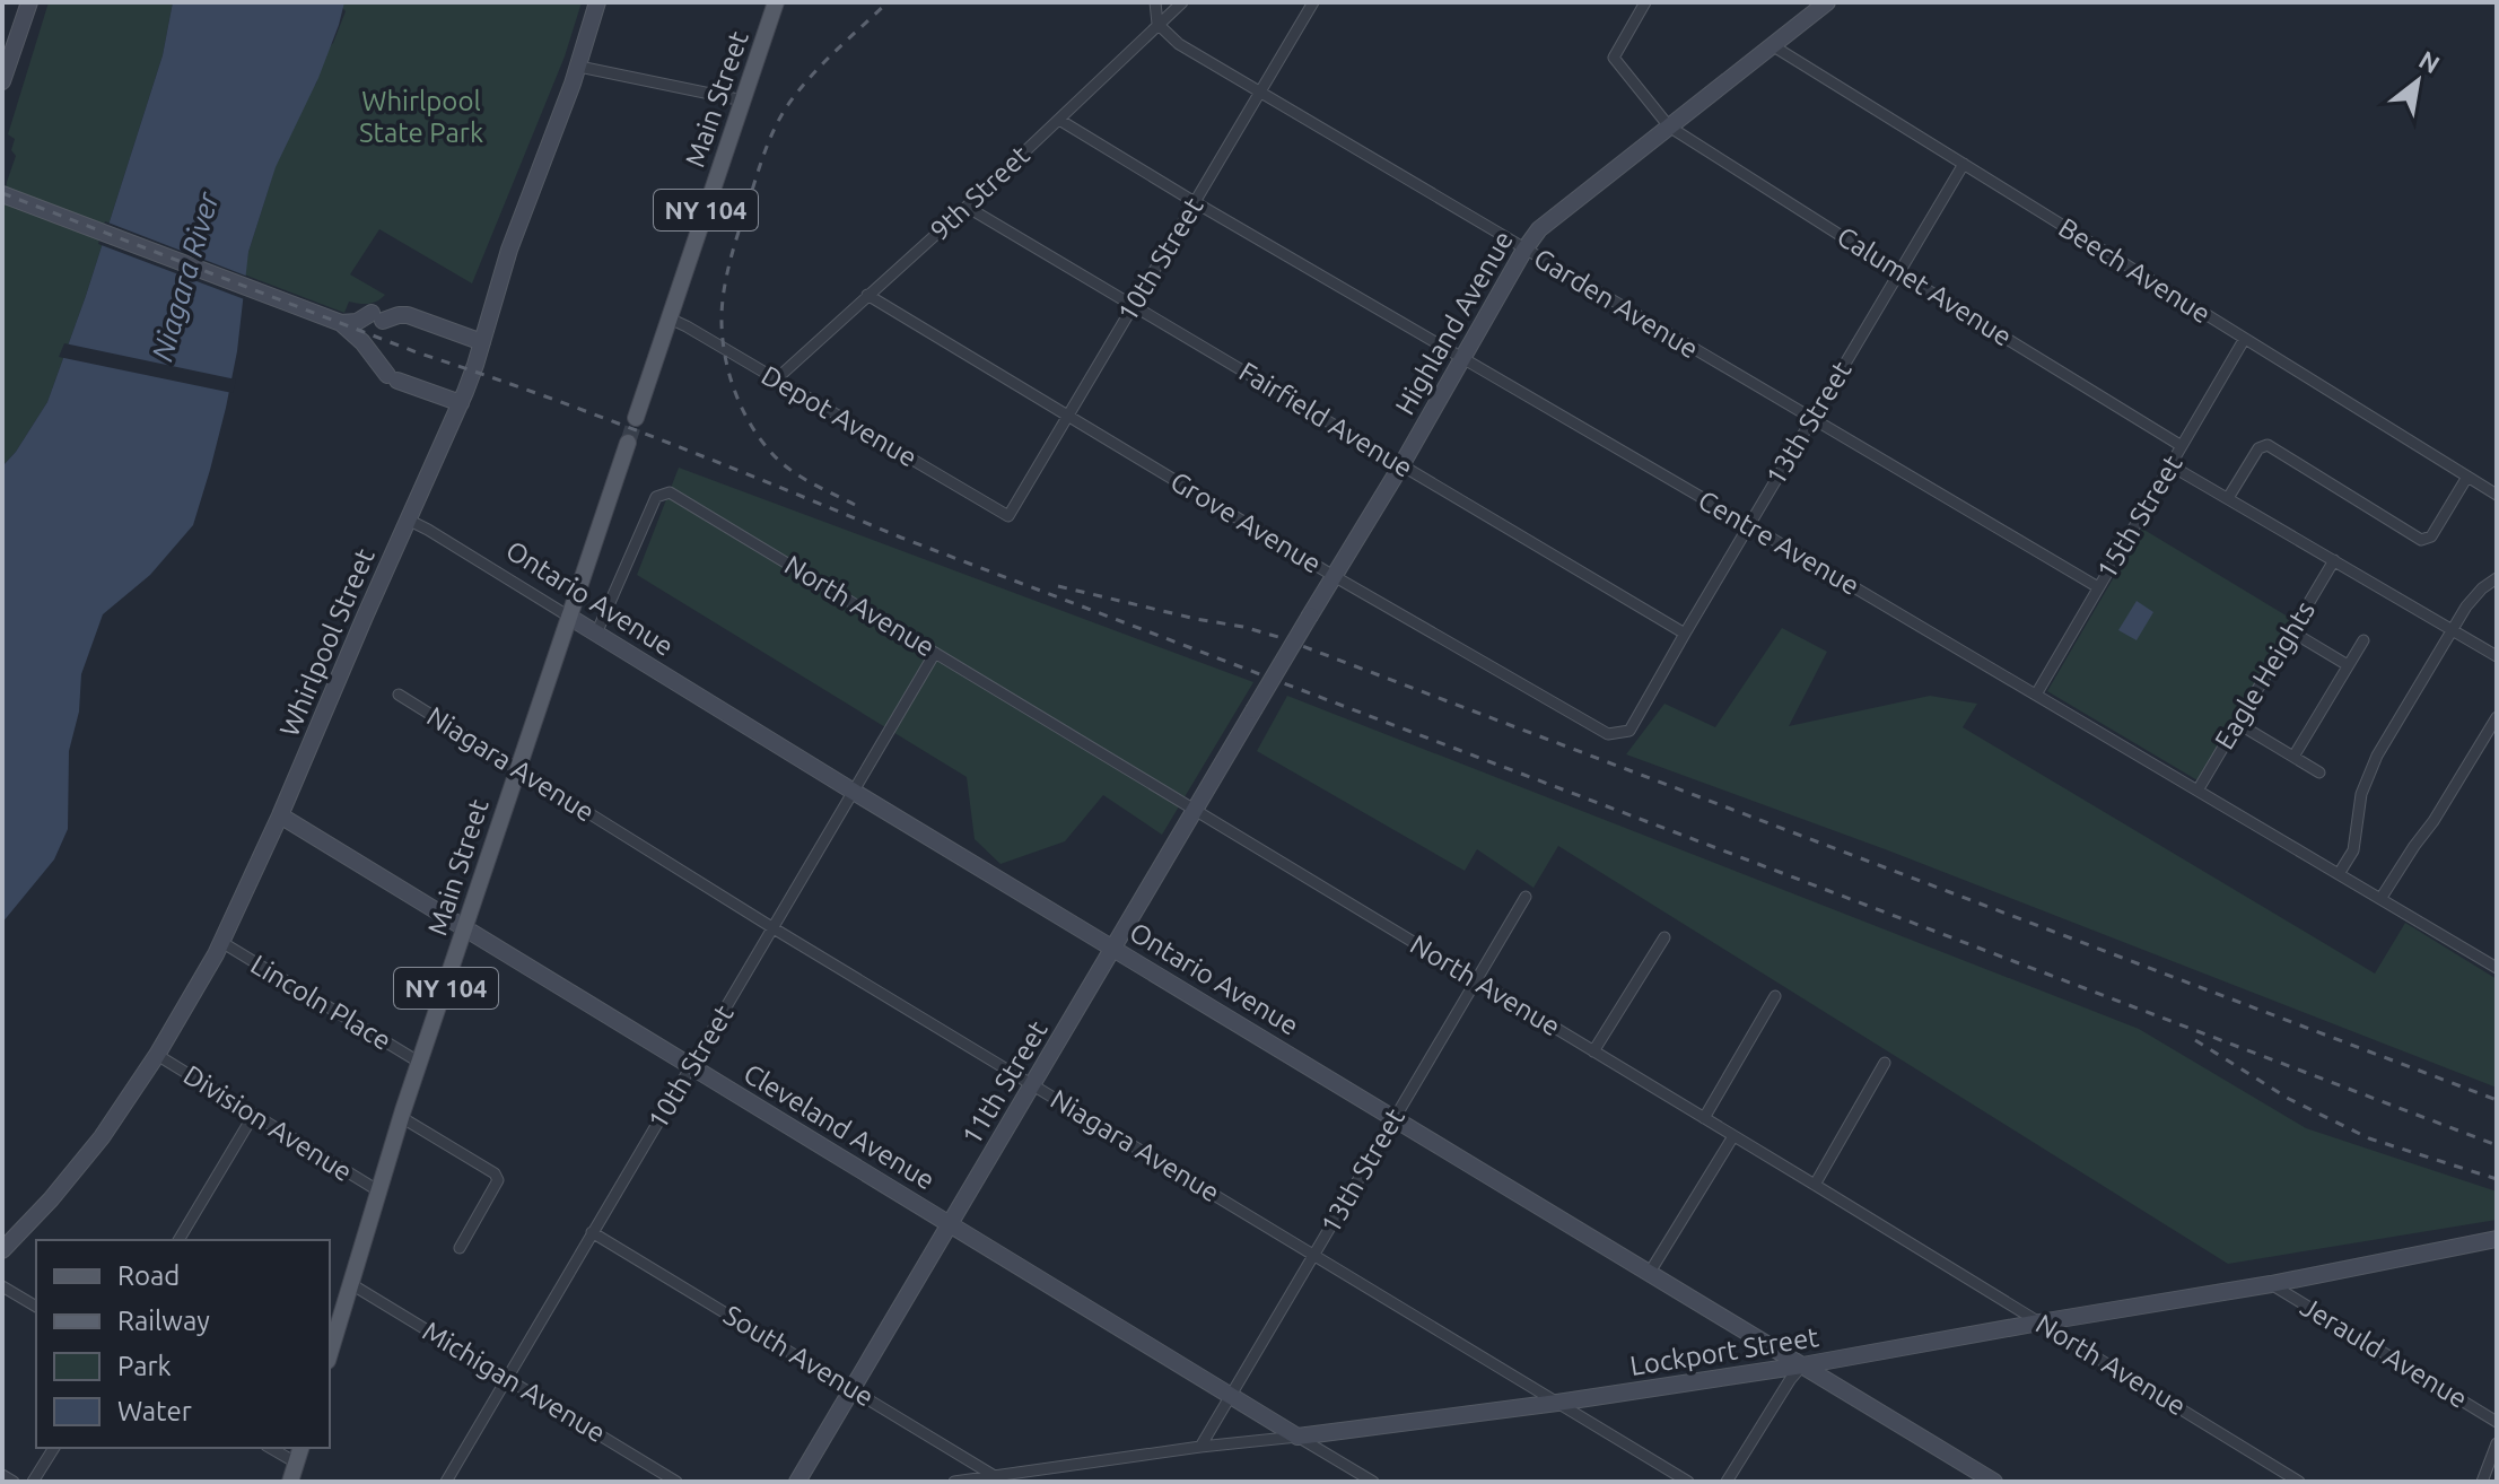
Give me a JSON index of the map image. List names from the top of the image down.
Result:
{
  "streets": {
    "main road": ["Main Street", "NY 104"],
    "street": [
      "9th Street",
      "10th Street",
      "Beech Avenue",
      "Calumet Avenue",
      "Garden Avenue",
      "Highland Avenue",
      "Depot Avenue",
      "Fairfield Avenue",
      "13th Street",
      "15th Street",
      "Grove Avenue",
      "Centre Avenue",
      "Ontario Avenue",
      "North Avenue",
      "Whirlpool Street",
      "Eagle Heights",
      "Niagara Avenue",
      "Lincoln Place",
      "11th Street",
      "Division Avenue",
      "Cleveland Avenue",
      "Lockport Street",
      "Jerauld Avenue",
      "South Avenue",
      "Michigan Avenue"
    ]
  },
  "crossings": [
    ["Main Street", "Depot Avenue"],
    ["Main Street", "Ontario Avenue"],
    ["Main Street", "Niagara Avenue"],
    ["Main Street", "Lincoln Place"],
    ["Main Street", "Division Avenue"],
    ["Main Street", "Cleveland Avenue"],
    ["Main Street", "Michigan Avenue"],
    ["9th Street", "Garden Avenue"],
    ["9th Street", "Depot Avenue"],
    ["9th Street", "Fairfield Avenue"],
    ["9th Street", "Grove Avenue"],
    ["9th Street", "Centre Avenue"],
    ["10th Street", "Garden Avenue"],
    ["10th Street", "Depot Avenue"],
    ["10th Street", "Fairfield Avenue"],
    ["10th Street", "Grove Avenue"],
    ["10th Street", "Centre Avenue"],
    ["10th Street", "Ontario Avenue"],
    ["10th Street", "North Avenue"],
    ["10th Street", "Niagara Avenue"],
    ["10th Street", "Cleveland Avenue"],
    ["10th Street", "South Avenue"],
    ["10th Street", "Michigan Avenue"],
    ["Beech Avenue", "Highland Avenue"],
    ["Beech Avenue", "13th Street"],
    ["Beech Avenue", "15th Street"],
    ["Calumet Avenue", "Highland Avenue"],
    ["Calumet Avenue", "13th Street"],
    ["Calumet Avenue", "15th Street"],
    ["Garden Avenue", "Highland Avenue"],
    ["Garden Avenue", "13th Street"],
    ["Garden Avenue", "15th Street"],
    ["Highland Avenue", "Fairfield Avenue"],
    ["Highland Avenue", "Grove Avenue"],
    ["Highland Avenue", "Centre Avenue"],
    ["Highland Avenue", "11th Street"],
    ["Fairfield Avenue", "13th Street"],
    ["13th Street", "Grove Avenue"],
    ["13th Street", "Centre Avenue"],
    ["13th Street", "Ontario Avenue"],
    ["13th Street", "North Avenue"],
    ["13th Street", "Niagara Avenue"],
    ["13th Street", "Cleveland Avenue"],
    ["13th Street", "Lockport Street"],
    ["15th Street", "Centre Avenue"],
    ["Centre Avenue", "Eagle Heights"],
    ["Ontario Avenue", "North Avenue"],
    ["Ontario Avenue", "Whirlpool Street"],
    ["Ontario Avenue", "11th Street"],
    ["Ontario Avenue", "Lockport Street"],
    ["North Avenue", "11th Street"],
    ["North Avenue", "Lockport Street"],
    ["Whirlpool Street", "Lincoln Place"],
    ["Whirlpool Street", "Division Avenue"],
    ["Whirlpool Street", "Cleveland Avenue"],
    ["Niagara Avenue", "11th Street"],
    ["Niagara Avenue", "Lockport Street"],
    ["11th Street", "Cleveland Avenue"],
    ["11th Street", "South Avenue"],
    ["Cleveland Avenue", "Lockport Street"],
    ["Lockport Street", "Jerauld Avenue"],
    ["Lockport Street", "South Avenue"]
  ],
  "water": ["Niagara River"],
  "parks": ["Whirlpool State Park"],
  "legend": [
    "Road",
    "Railway",
    "Park",
    "Water"
  ],
  "north": "top right"
}
